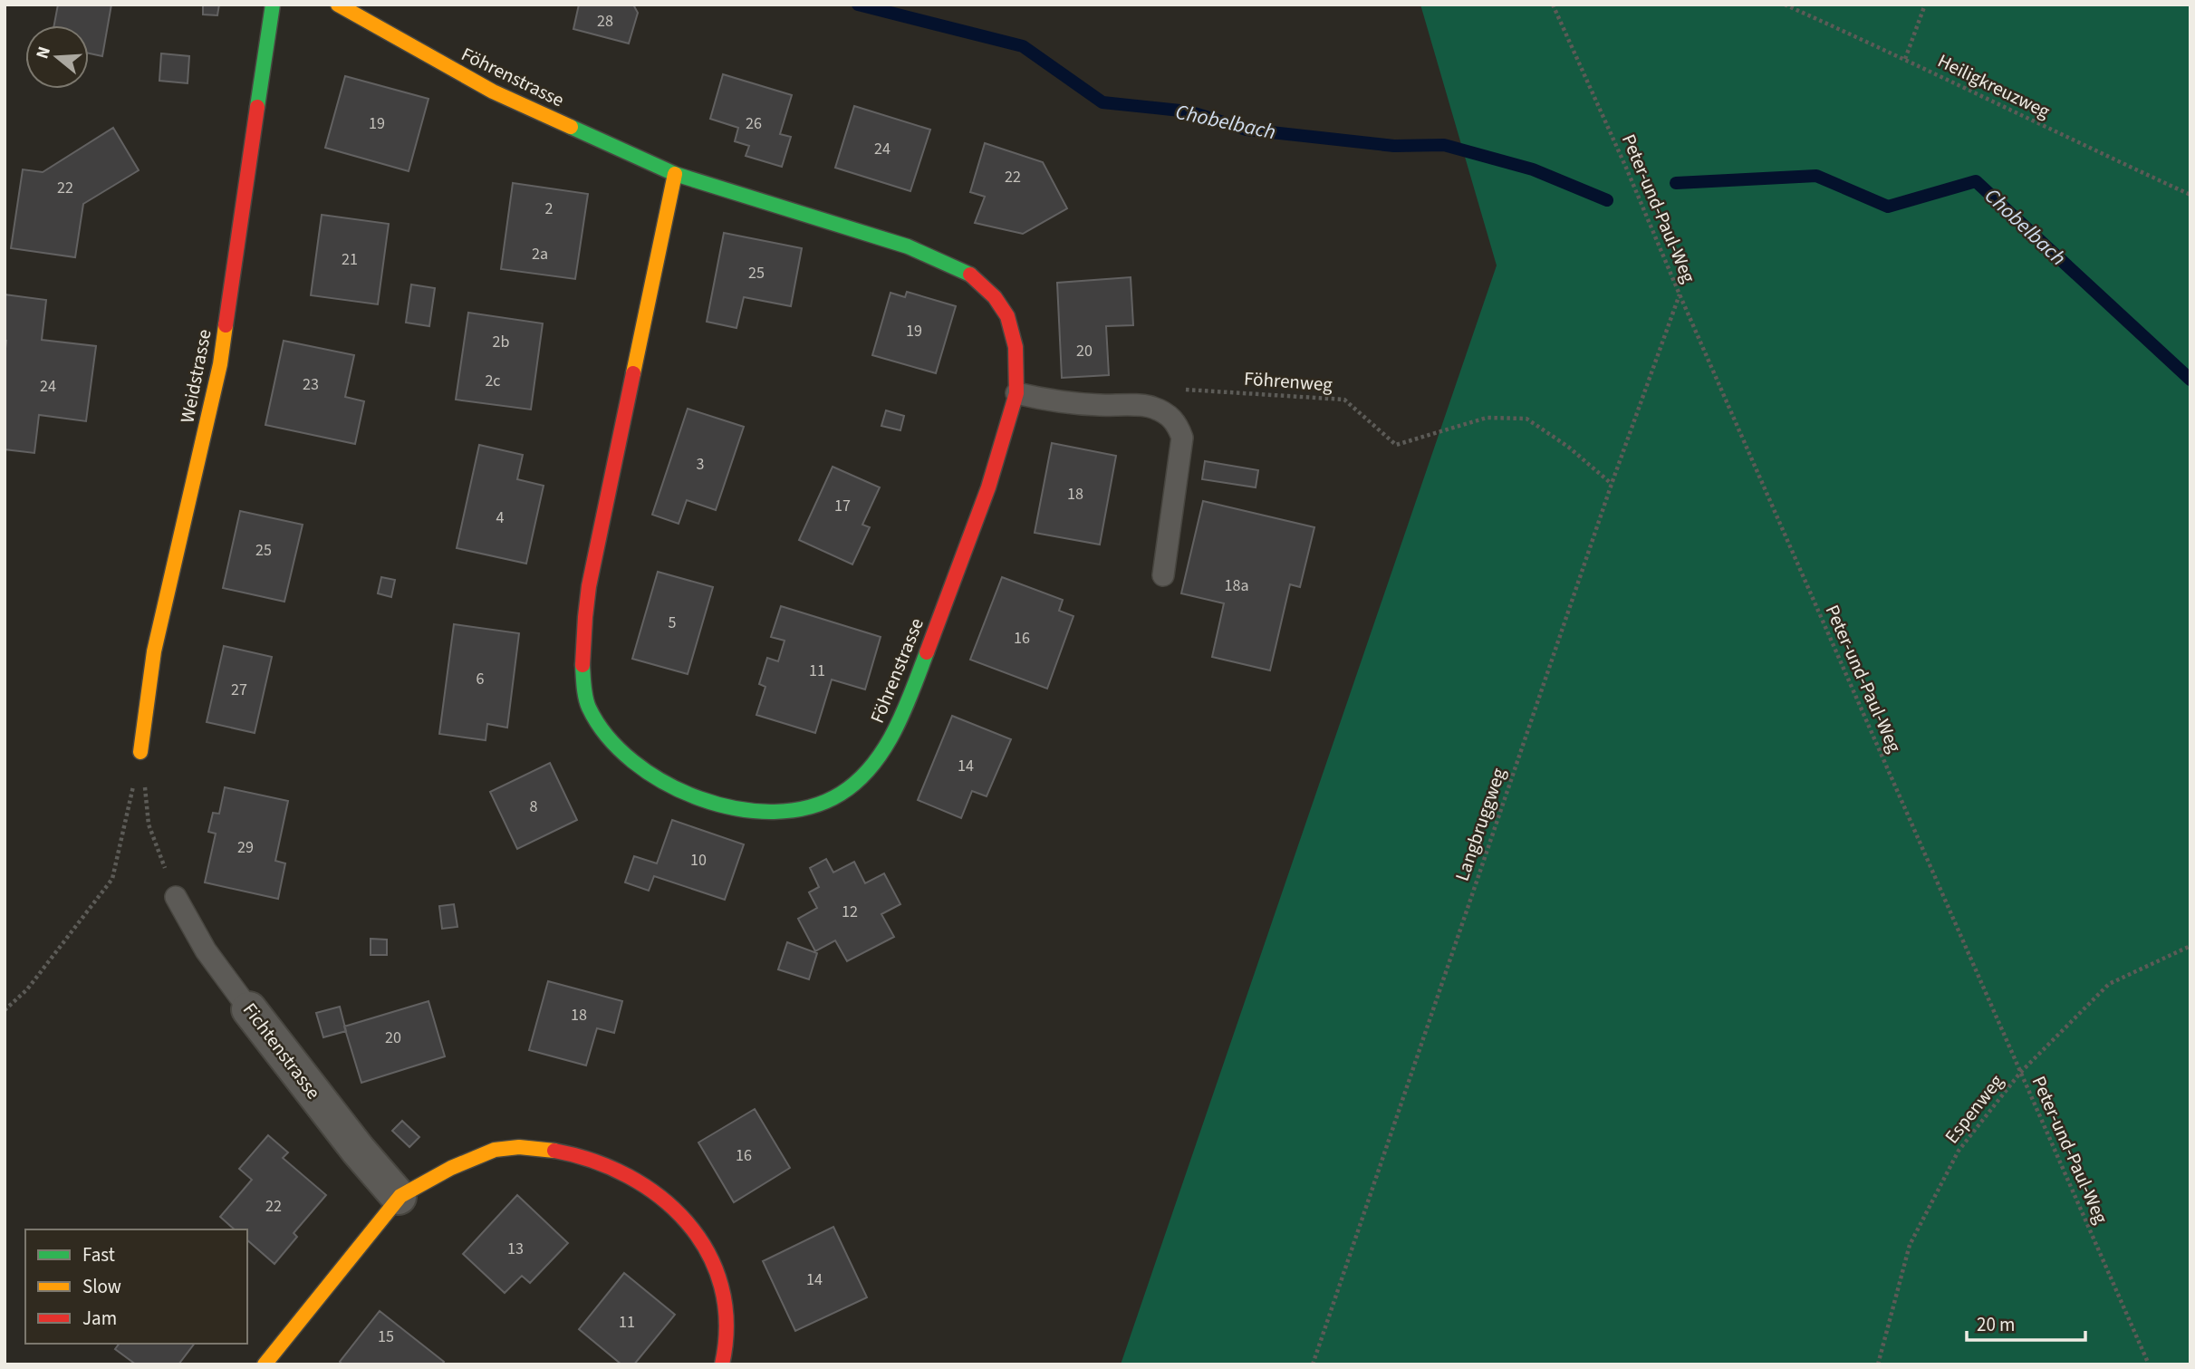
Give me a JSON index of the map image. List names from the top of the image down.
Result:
{
  "streets": {
    "street": ["Föhrenstrasse", "Weidstrasse", "Fichtenstrasse"],
    "path": [
      "Heiligkreuzweg",
      "Peter-und-Paul-Weg",
      "Föhrenweg",
      "Langbruggweg",
      "Espenweg"
    ]
  },
  "crossings": [
    ["Peter-und-Paul-Weg", "Langbruggweg"],
    ["Peter-und-Paul-Weg", "Espenweg"],
    ["Föhrenweg", "Langbruggweg"]
  ],
  "water": ["Chobelbach"],
  "house_numbers": [
    "28",
    "19",
    "26",
    "24",
    "22",
    "22",
    "2",
    "2a",
    "21",
    "25",
    "19",
    "2b",
    "20",
    "2c",
    "23",
    "24",
    "3",
    "18",
    "17",
    "4",
    "25",
    "18a",
    "5",
    "16",
    "11",
    "6",
    "27",
    "14",
    "8",
    "29",
    "10",
    "12",
    "18",
    "20",
    "16",
    "22",
    "13",
    "14",
    "11",
    "15"
  ],
  "legend": ["Fast", "Slow", "Jam"],
  "scale_bar": "20 m",
  "north": "left"
}
